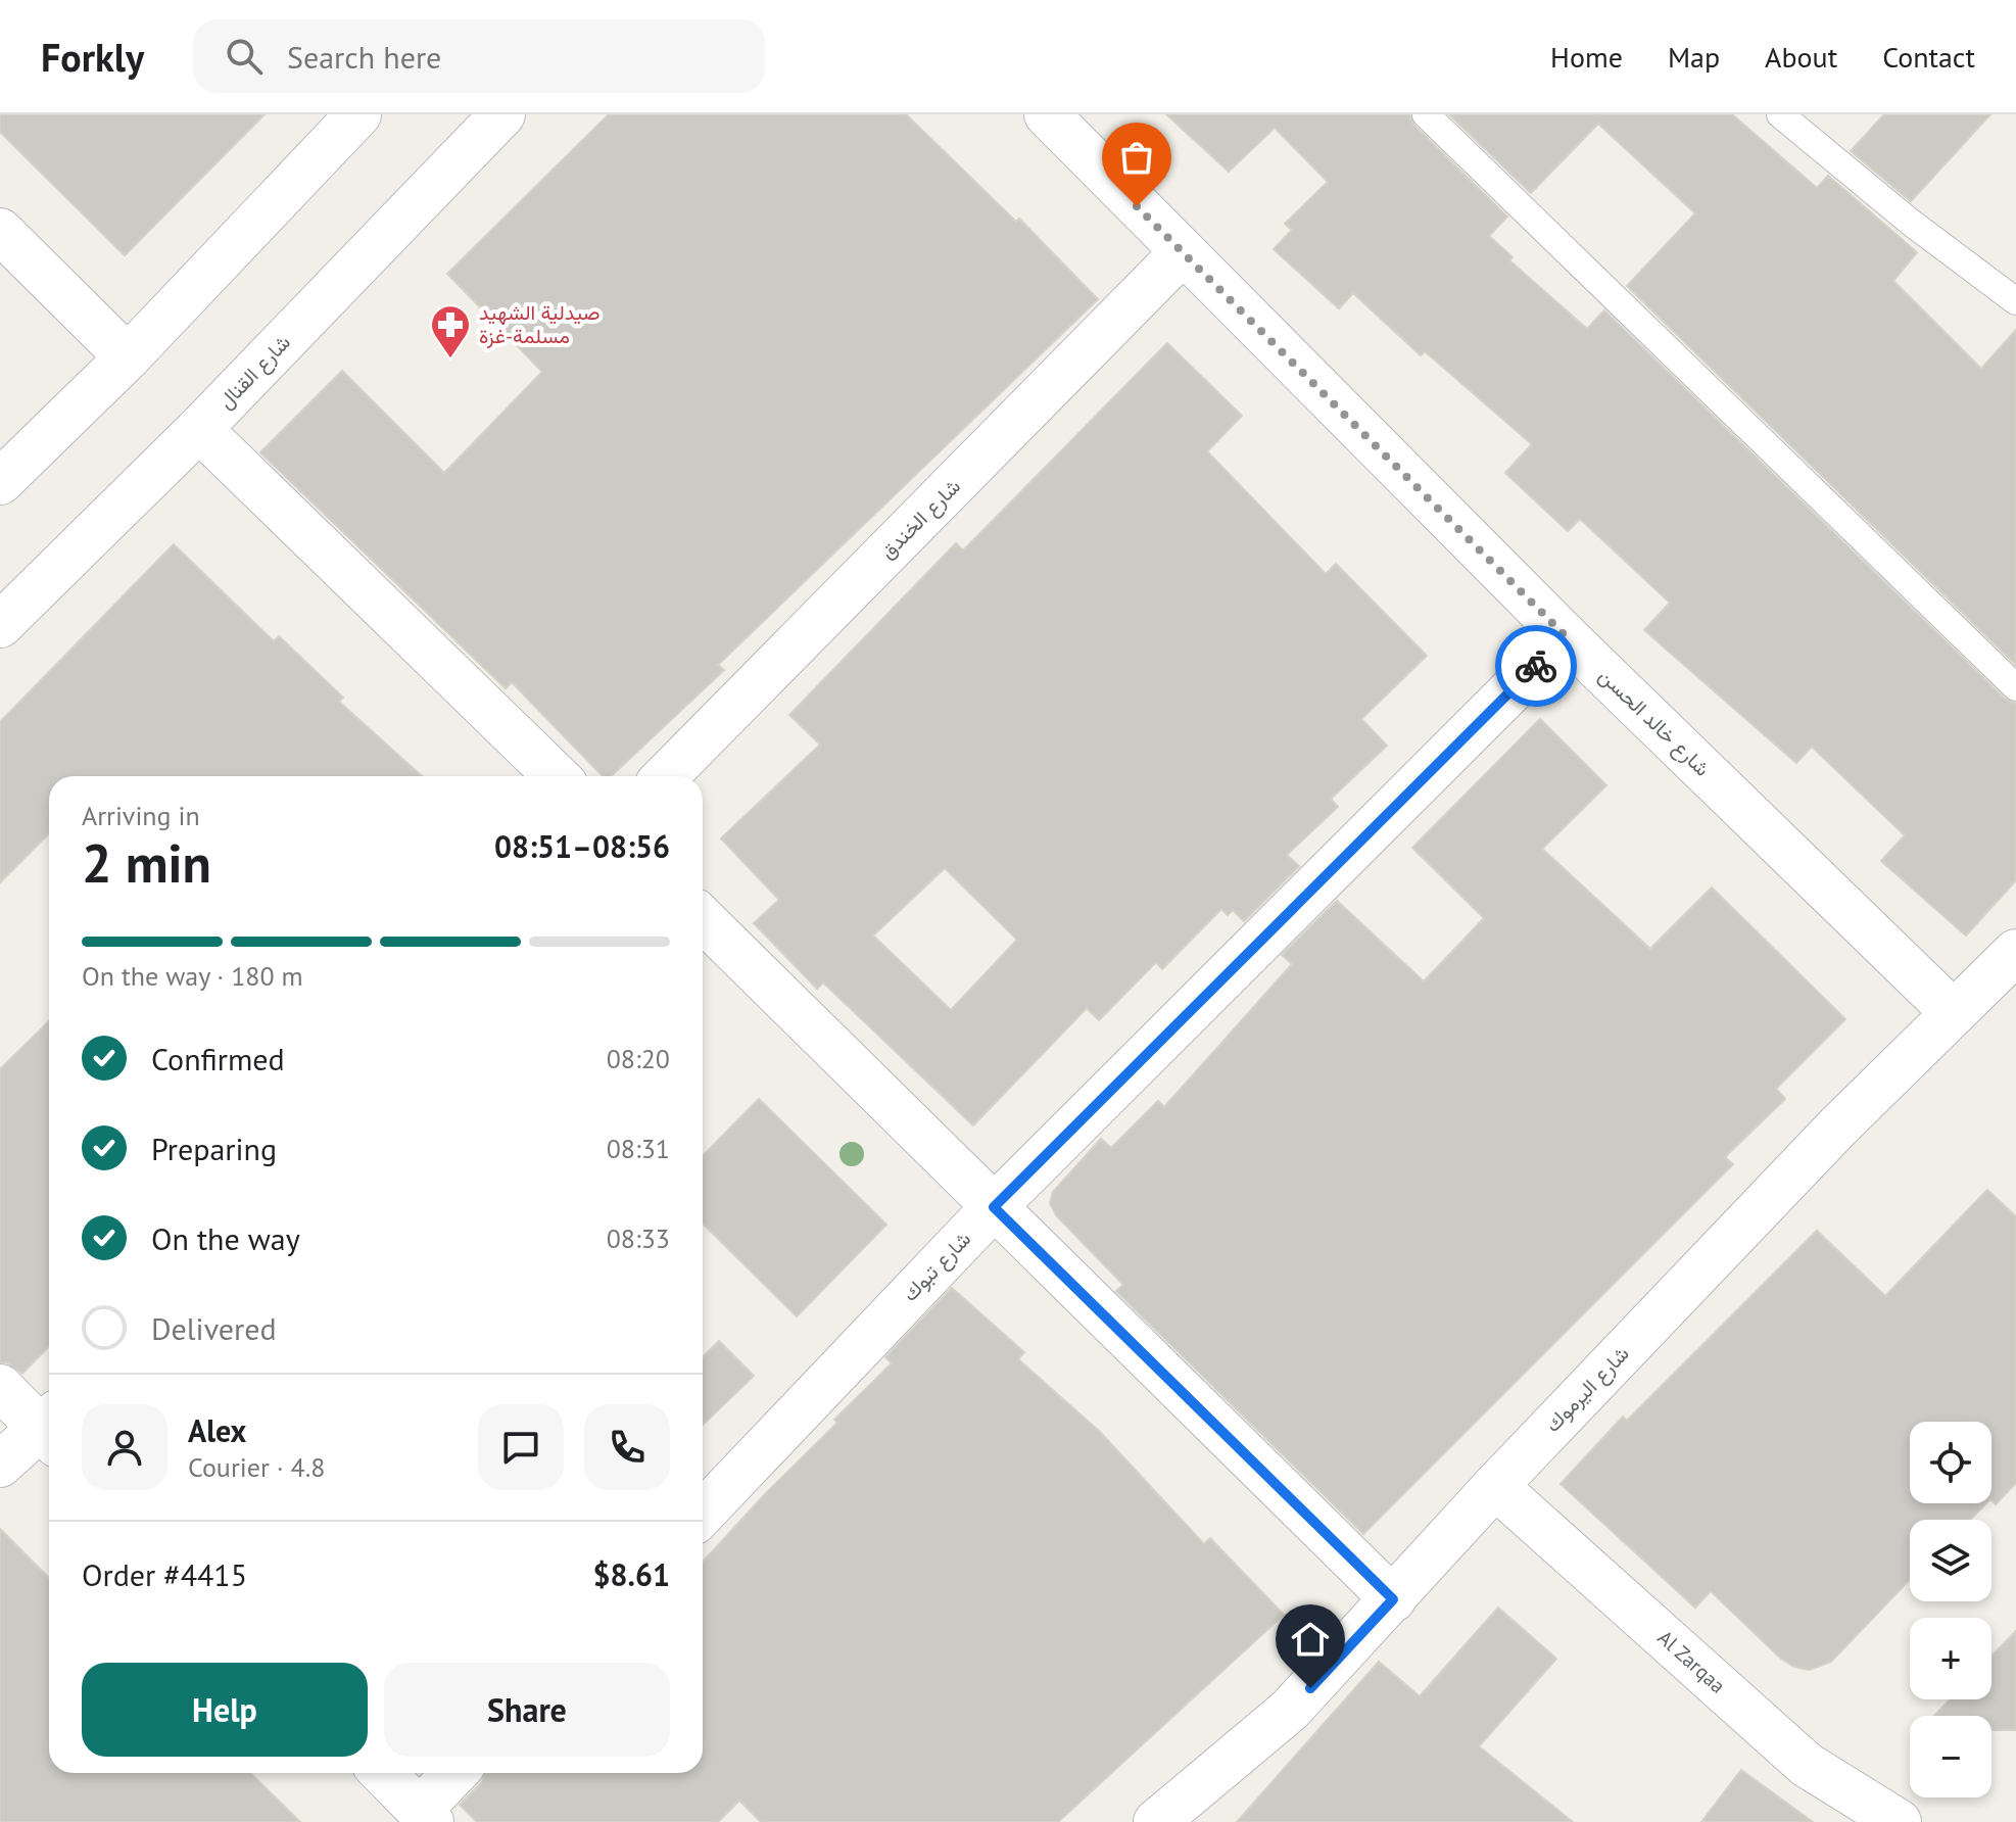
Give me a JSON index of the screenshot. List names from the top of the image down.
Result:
{
  "streets": {
    "street": [
      "شارع القنال",
      "شارع الخندق",
      "شارع خالد الحسن",
      "شارع تبوك",
      "شارع اليرموك",
      "Al Zarqaa"
    ]
  },
  "crossings": [
    ["شارع الخندق", "شارع خالد الحسن"],
    ["شارع خالد الحسن", "شارع تبوك"],
    ["شارع خالد الحسن", "شارع اليرموك"],
    ["شارع اليرموك", "Al Zarqaa"]
  ],
  "places": {
    "pharmacy": ["صيدلية الشهيد مسلمة-غزة"]
  },
  "page": {
    "header": "Forkly",
    "search": "Search here",
    "nav": [
      "Home",
      "Map",
      "About",
      "Contact"
    ],
    "heading": ["2 min", "Arriving in", "08:51–08:56"],
    "panel": [
      "Alex",
      "Courier · 4.8",
      "Order #4415",
      "$8.61"
    ],
    "bar": "On the way · 180 m",
    "list": [
      ["Confirmed", "08:20"],
      ["Preparing", "08:31"],
      ["On the way", "08:33"],
      "Delivered"
    ],
    "map_buttons": ["+", "−"],
    "buttons": ["Help", "Share"]
  }
}
